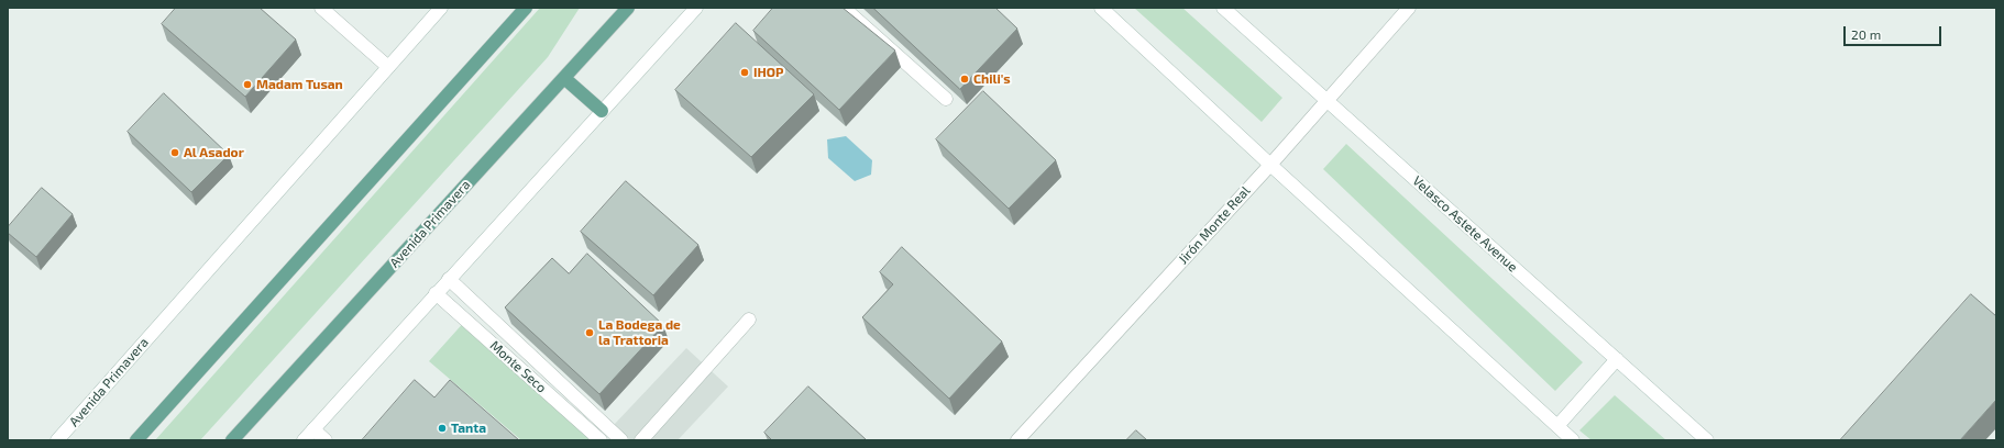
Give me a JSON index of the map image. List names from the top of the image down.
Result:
{
  "streets": {
    "main road": [
      "Avenida Primavera",
      "Velasco Astete Avenue",
      "Jirón Monte Real",
      "Monte Seco"
    ]
  },
  "crossings": [
    ["Velasco Astete Avenue", "Jirón Monte Real"]
  ],
  "places": [
    "IHOP",
    "Chili's",
    "Madam Tusan",
    "Al Asador",
    "La Bodega de la Trattoria",
    "Tanta"
  ],
  "scale_bar": "20 m"
}
